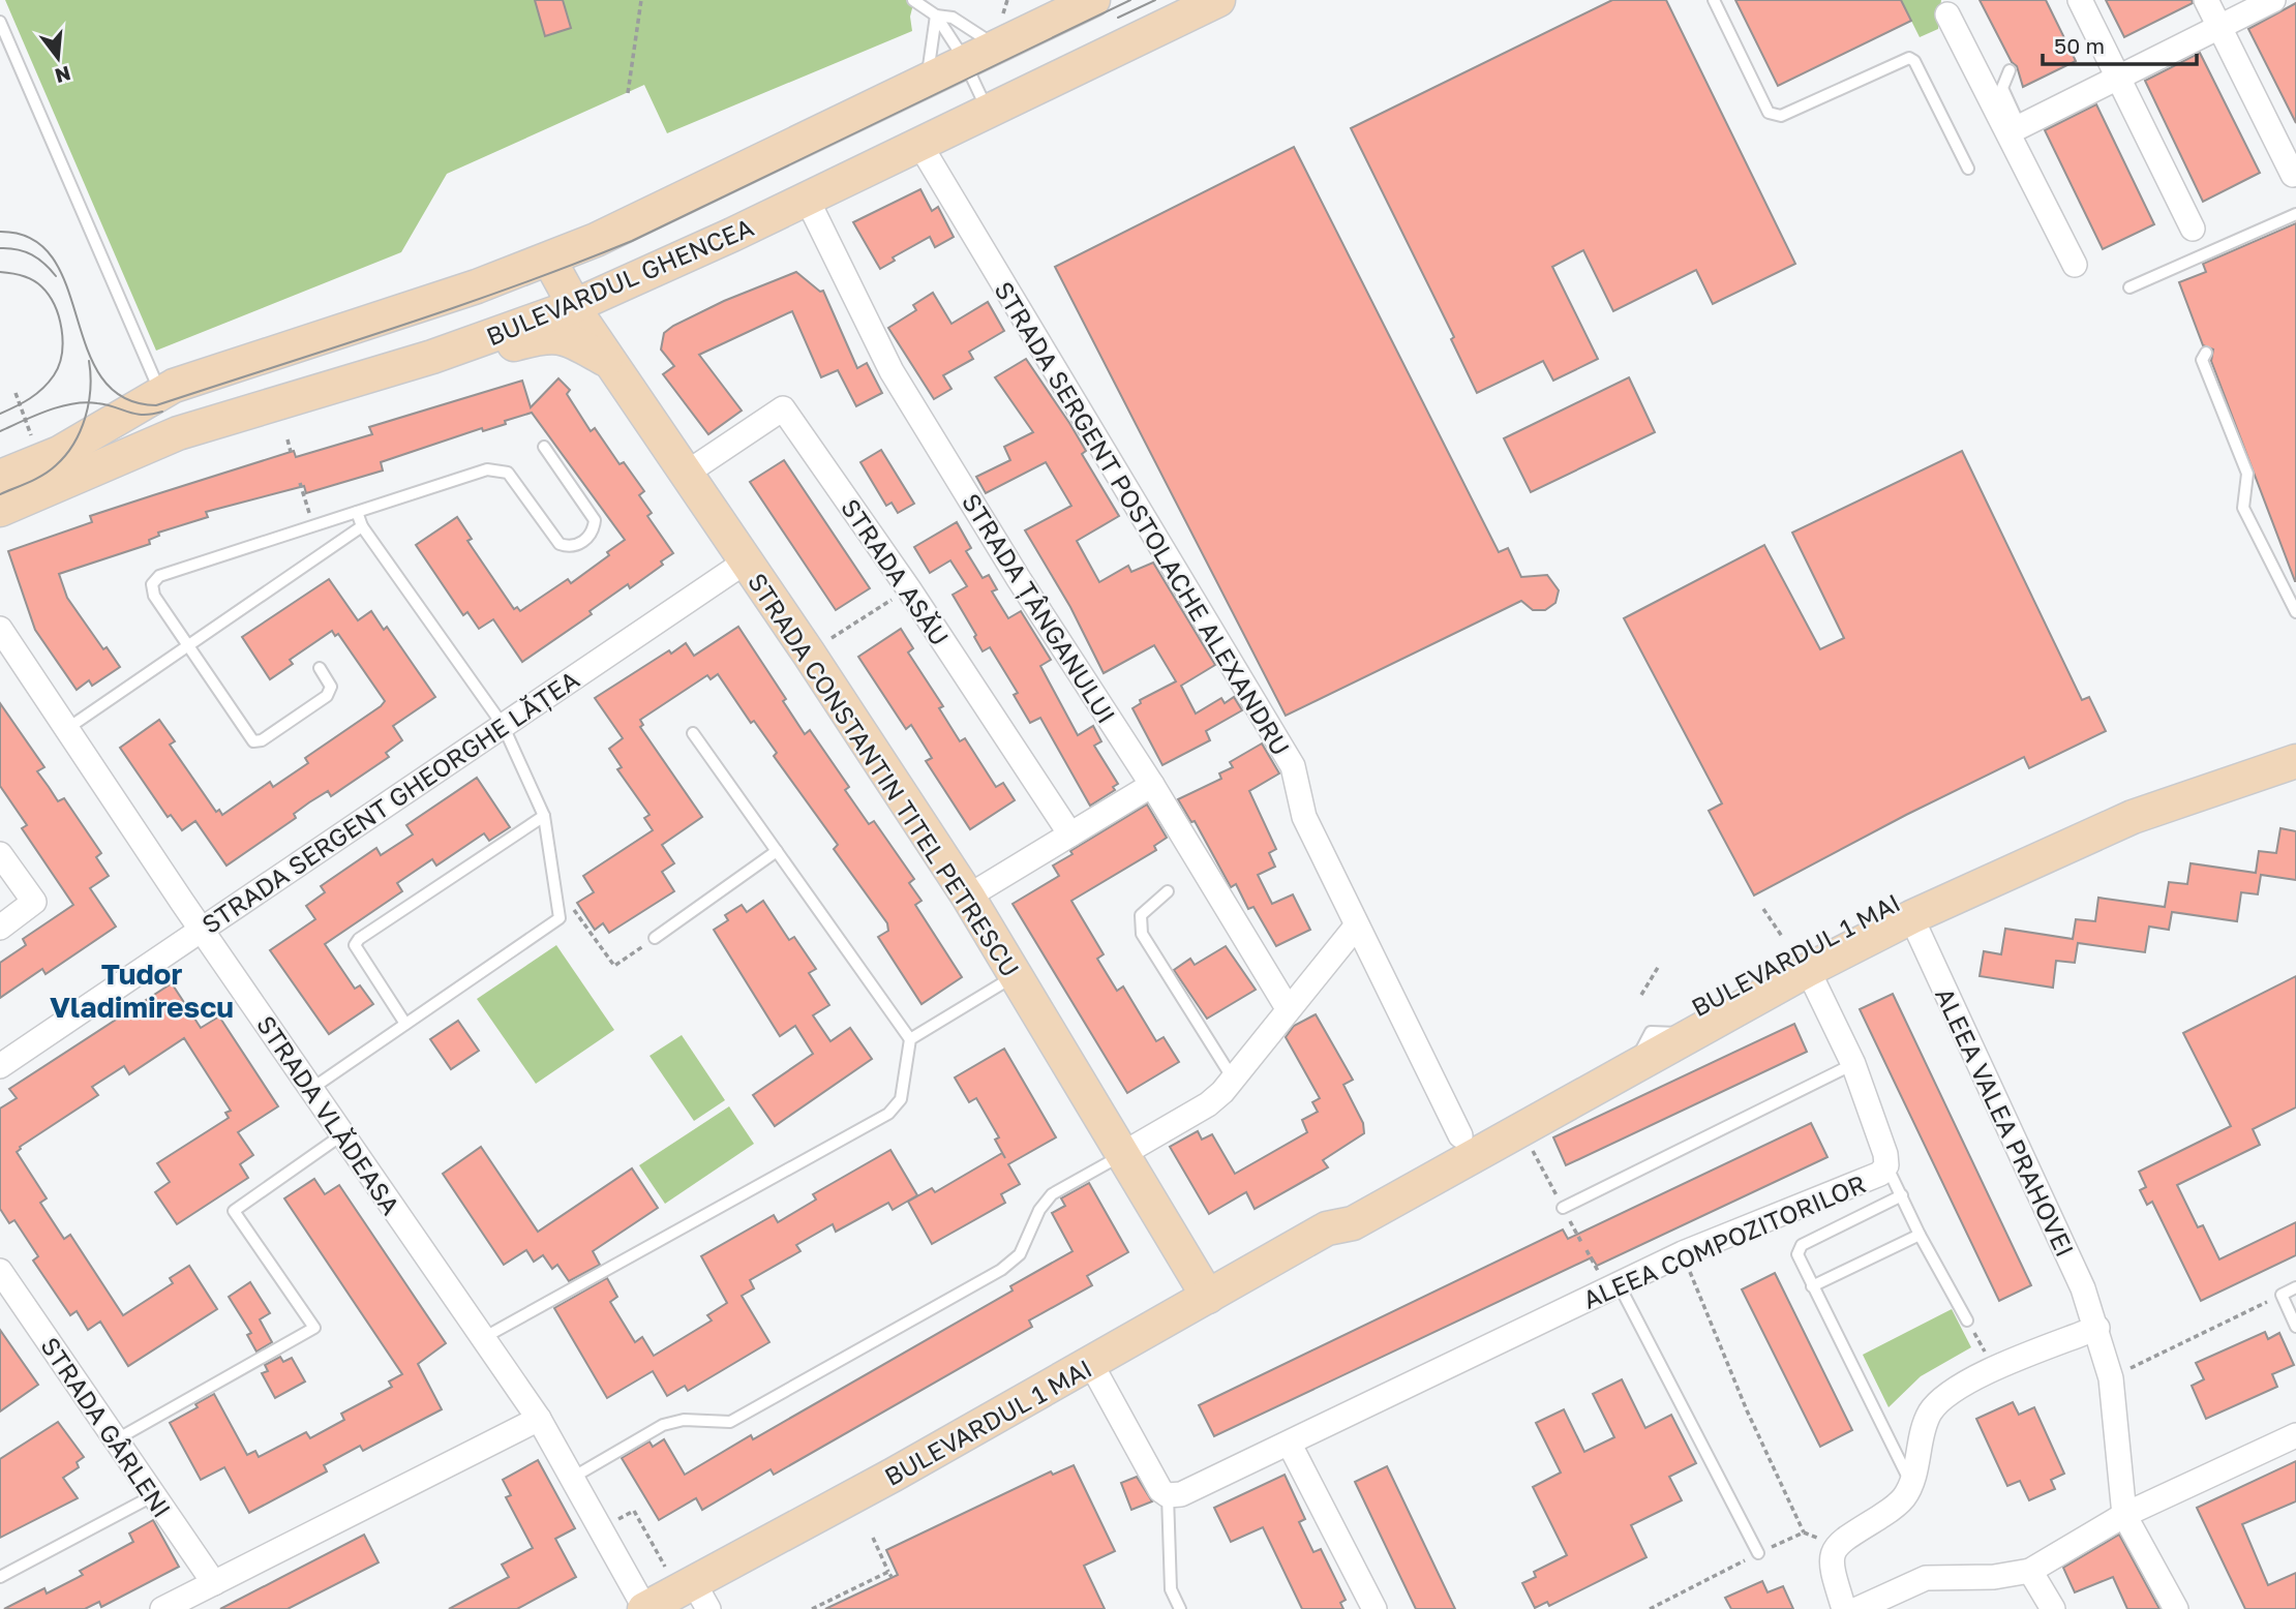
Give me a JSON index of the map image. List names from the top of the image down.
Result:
{
  "streets": {
    "main road": ["BULEVARDUL GHENCEA", "STRADA CONSTANTIN TITEL PETRESCU", "BULEVARDUL 1 MAI"],
    "street": [
      "STRADA SERGENT POSTOLACHE ALEXANDRU",
      "STRADA ASĂU",
      "STRADA ȚÂNGANULUI",
      "STRADA SERGENT GHEORGHE LĂȚEA",
      "STRADA VLĂDEASA",
      "ALEEA VALEA PRAHOVEI",
      "ALEEA COMPOZITORILOR",
      "STRADA GÂRLENI"
    ]
  },
  "crossings": [
    ["BULEVARDUL GHENCEA", "STRADA SERGENT POSTOLACHE ALEXANDRU"],
    ["BULEVARDUL GHENCEA", "STRADA ȚÂNGANULUI"],
    ["BULEVARDUL GHENCEA", "STRADA CONSTANTIN TITEL PETRESCU"],
    ["STRADA SERGENT POSTOLACHE ALEXANDRU", "BULEVARDUL 1 MAI"],
    ["STRADA ASĂU", "STRADA CONSTANTIN TITEL PETRESCU"],
    ["STRADA CONSTANTIN TITEL PETRESCU", "STRADA SERGENT GHEORGHE LĂȚEA"],
    ["STRADA CONSTANTIN TITEL PETRESCU", "BULEVARDUL 1 MAI"],
    ["STRADA SERGENT GHEORGHE LĂȚEA", "STRADA VLĂDEASA"],
    ["BULEVARDUL 1 MAI", "STRADA VLĂDEASA"],
    ["BULEVARDUL 1 MAI", "ALEEA VALEA PRAHOVEI"],
    ["BULEVARDUL 1 MAI", "ALEEA COMPOZITORILOR"]
  ],
  "districts": ["Tudor Vladimirescu"],
  "scale_bar": "50 m",
  "north": "bottom"
}
